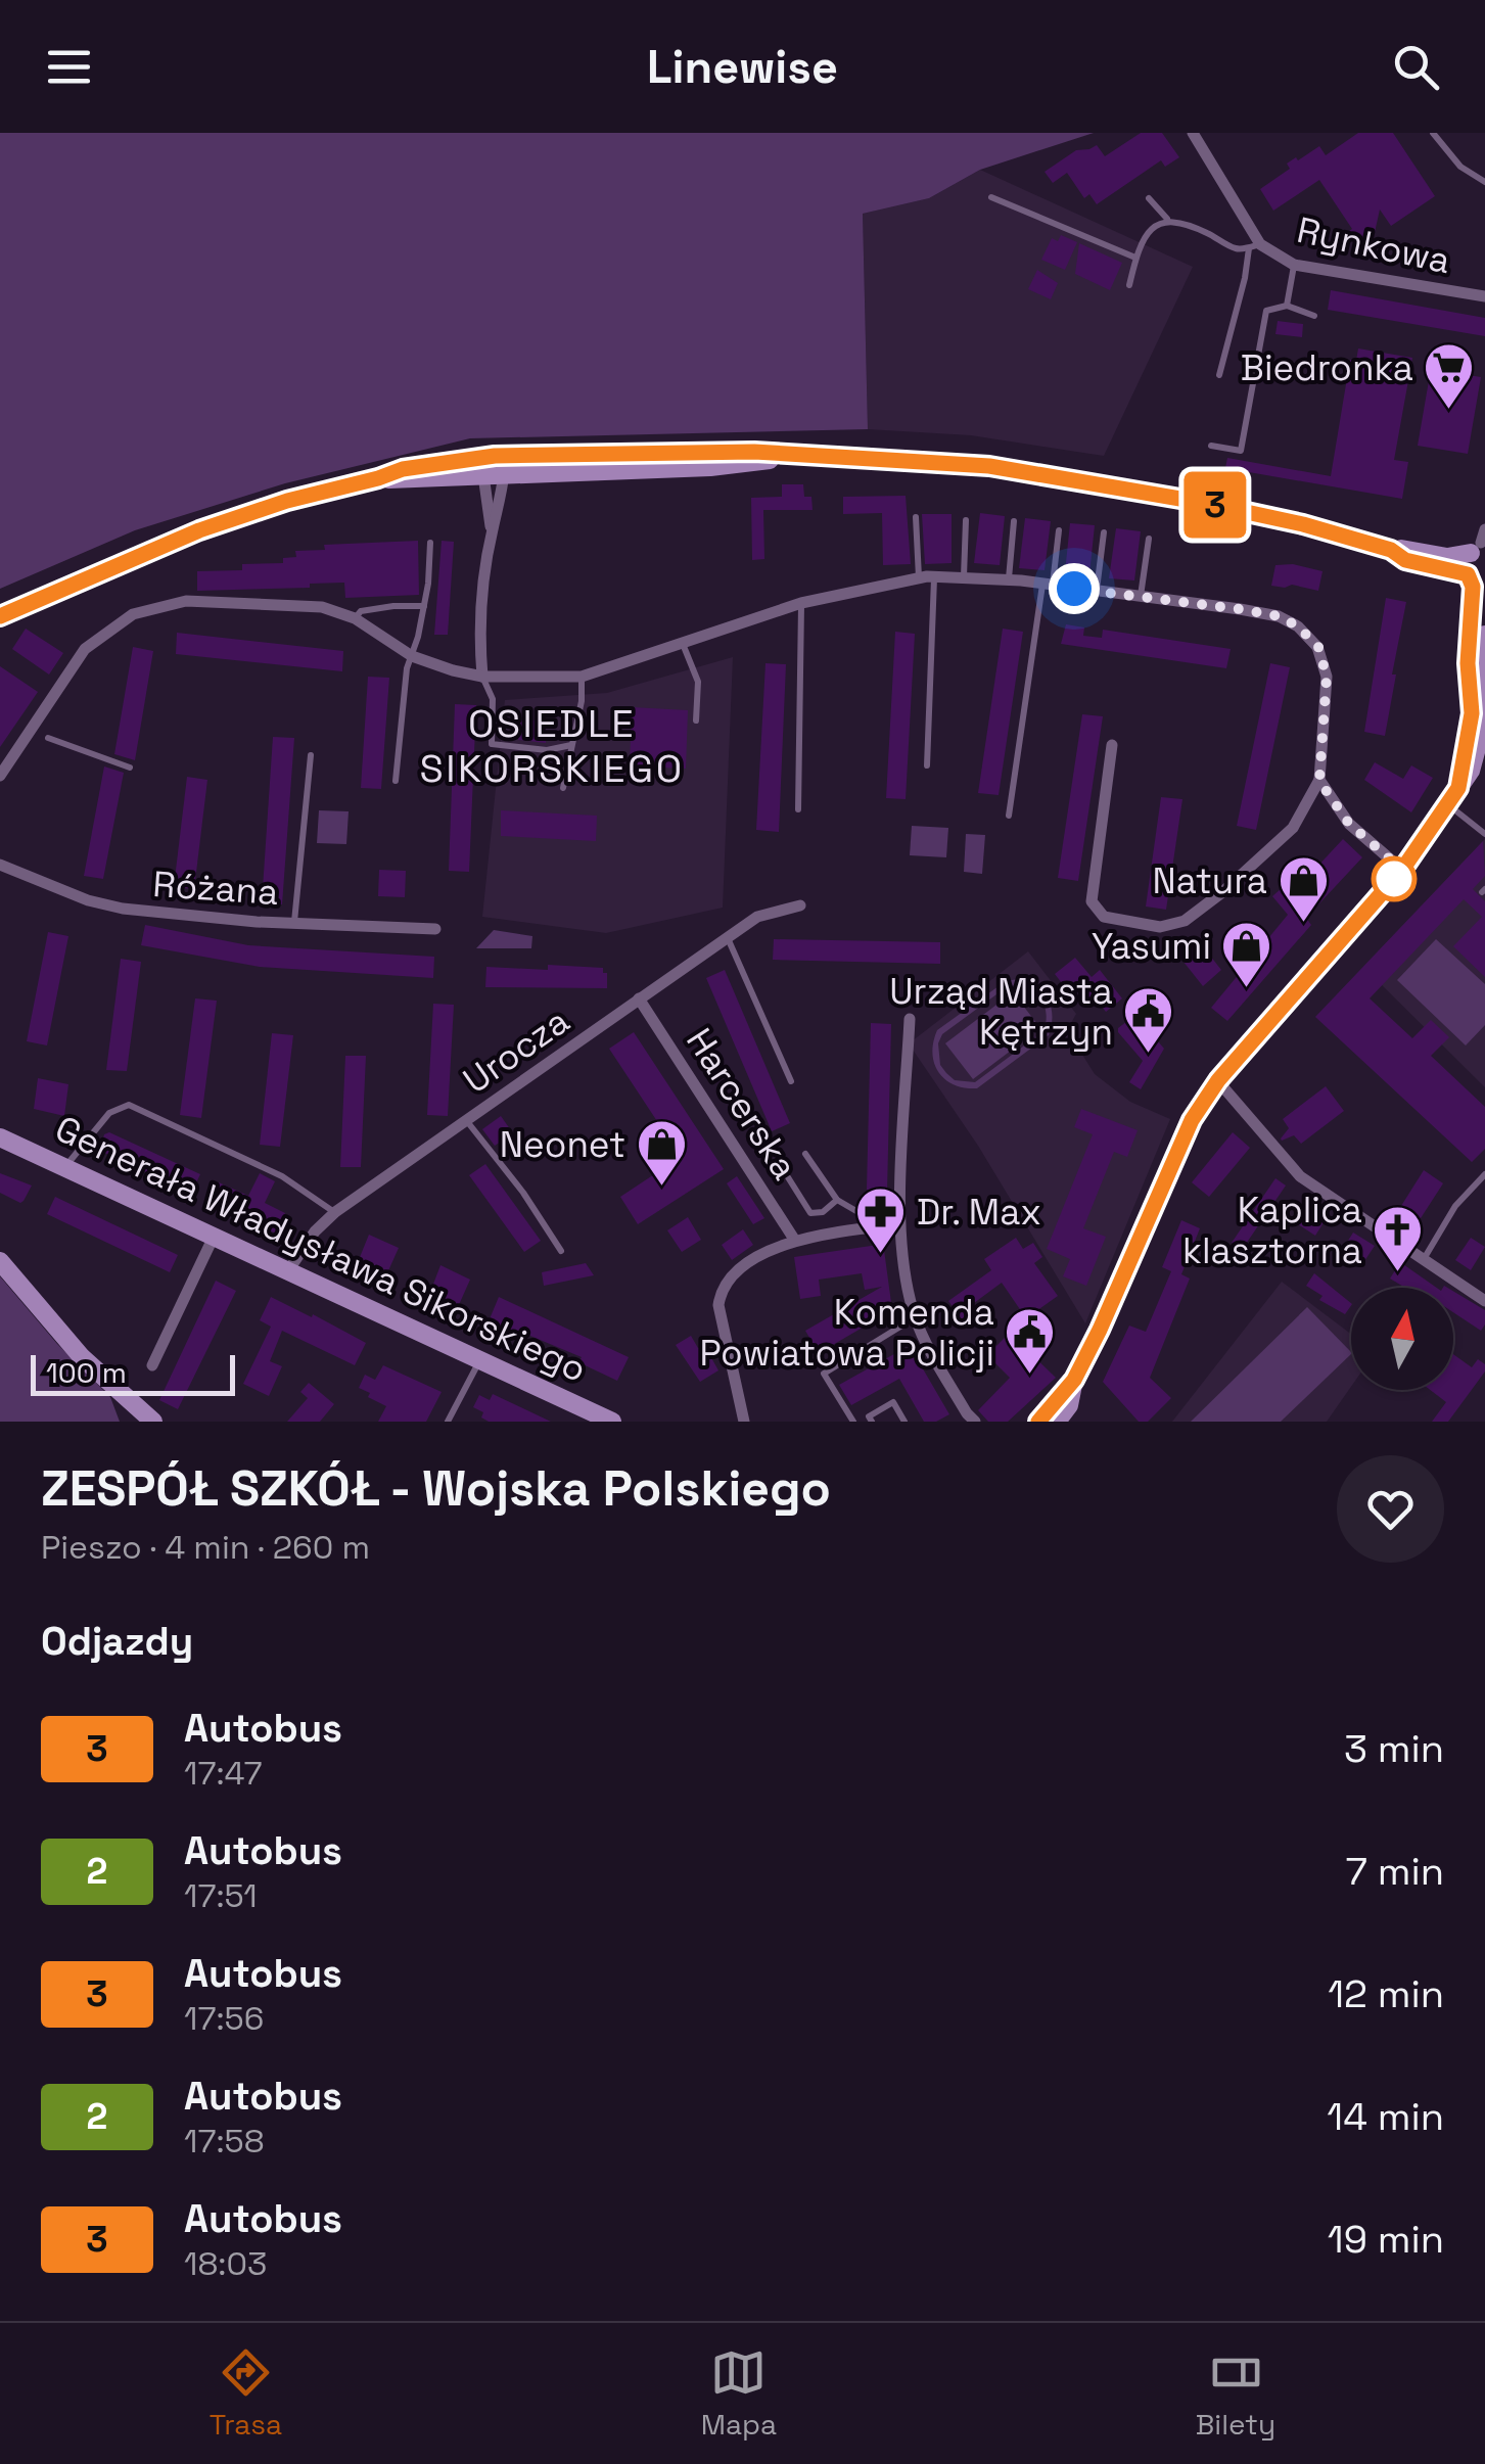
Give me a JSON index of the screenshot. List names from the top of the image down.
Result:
{
  "streets": {
    "street": [
      "Rynkowa",
      "Różana",
      "Urocza",
      "Harcerska",
      "Generała Władysława Sikorskiego"
    ]
  },
  "crossings": [
    ["Urocza", "Harcerska"],
    ["Urocza", "Generała Władysława Sikorskiego"]
  ],
  "districts": ["OSIEDLE SIKORSKIEGO"],
  "places": {
    "supermarket": ["Biedronka"],
    "shop": ["Natura", "Yasumi", "Neonet"],
    "public building": ["Urząd Miasta Kętrzyn", "Komenda Powiatowa Policji"],
    "pharmacy": ["Dr. Max"],
    "church": ["Kaplica klasztorna"]
  },
  "lines": ["bus line 3"],
  "scale_bar": "100 m",
  "north": "top",
  "page": {
    "header": "Linewise",
    "on_map": "3",
    "scale": "100 m",
    "heading": [
      ["ZESPÓŁ SZKÓŁ - Wojska Polskiego", "Pieszo · 4 min · 260 m"],
      "Odjazdy"
    ],
    "list": [
      {
        "mark": "3",
        "name": "Autobus",
        "note": "17:47",
        "value": "3 min"
      },
      {
        "mark": "2",
        "name": "Autobus",
        "note": "17:51",
        "value": "7 min"
      },
      {
        "mark": "3",
        "name": "Autobus",
        "note": "17:56",
        "value": "12 min"
      },
      {
        "mark": "2",
        "name": "Autobus",
        "note": "17:58",
        "value": "14 min"
      },
      {
        "mark": "3",
        "name": "Autobus",
        "note": "18:03",
        "value": "19 min"
      }
    ],
    "tabs": ["Trasa", "Mapa", "Bilety"]
  }
}
